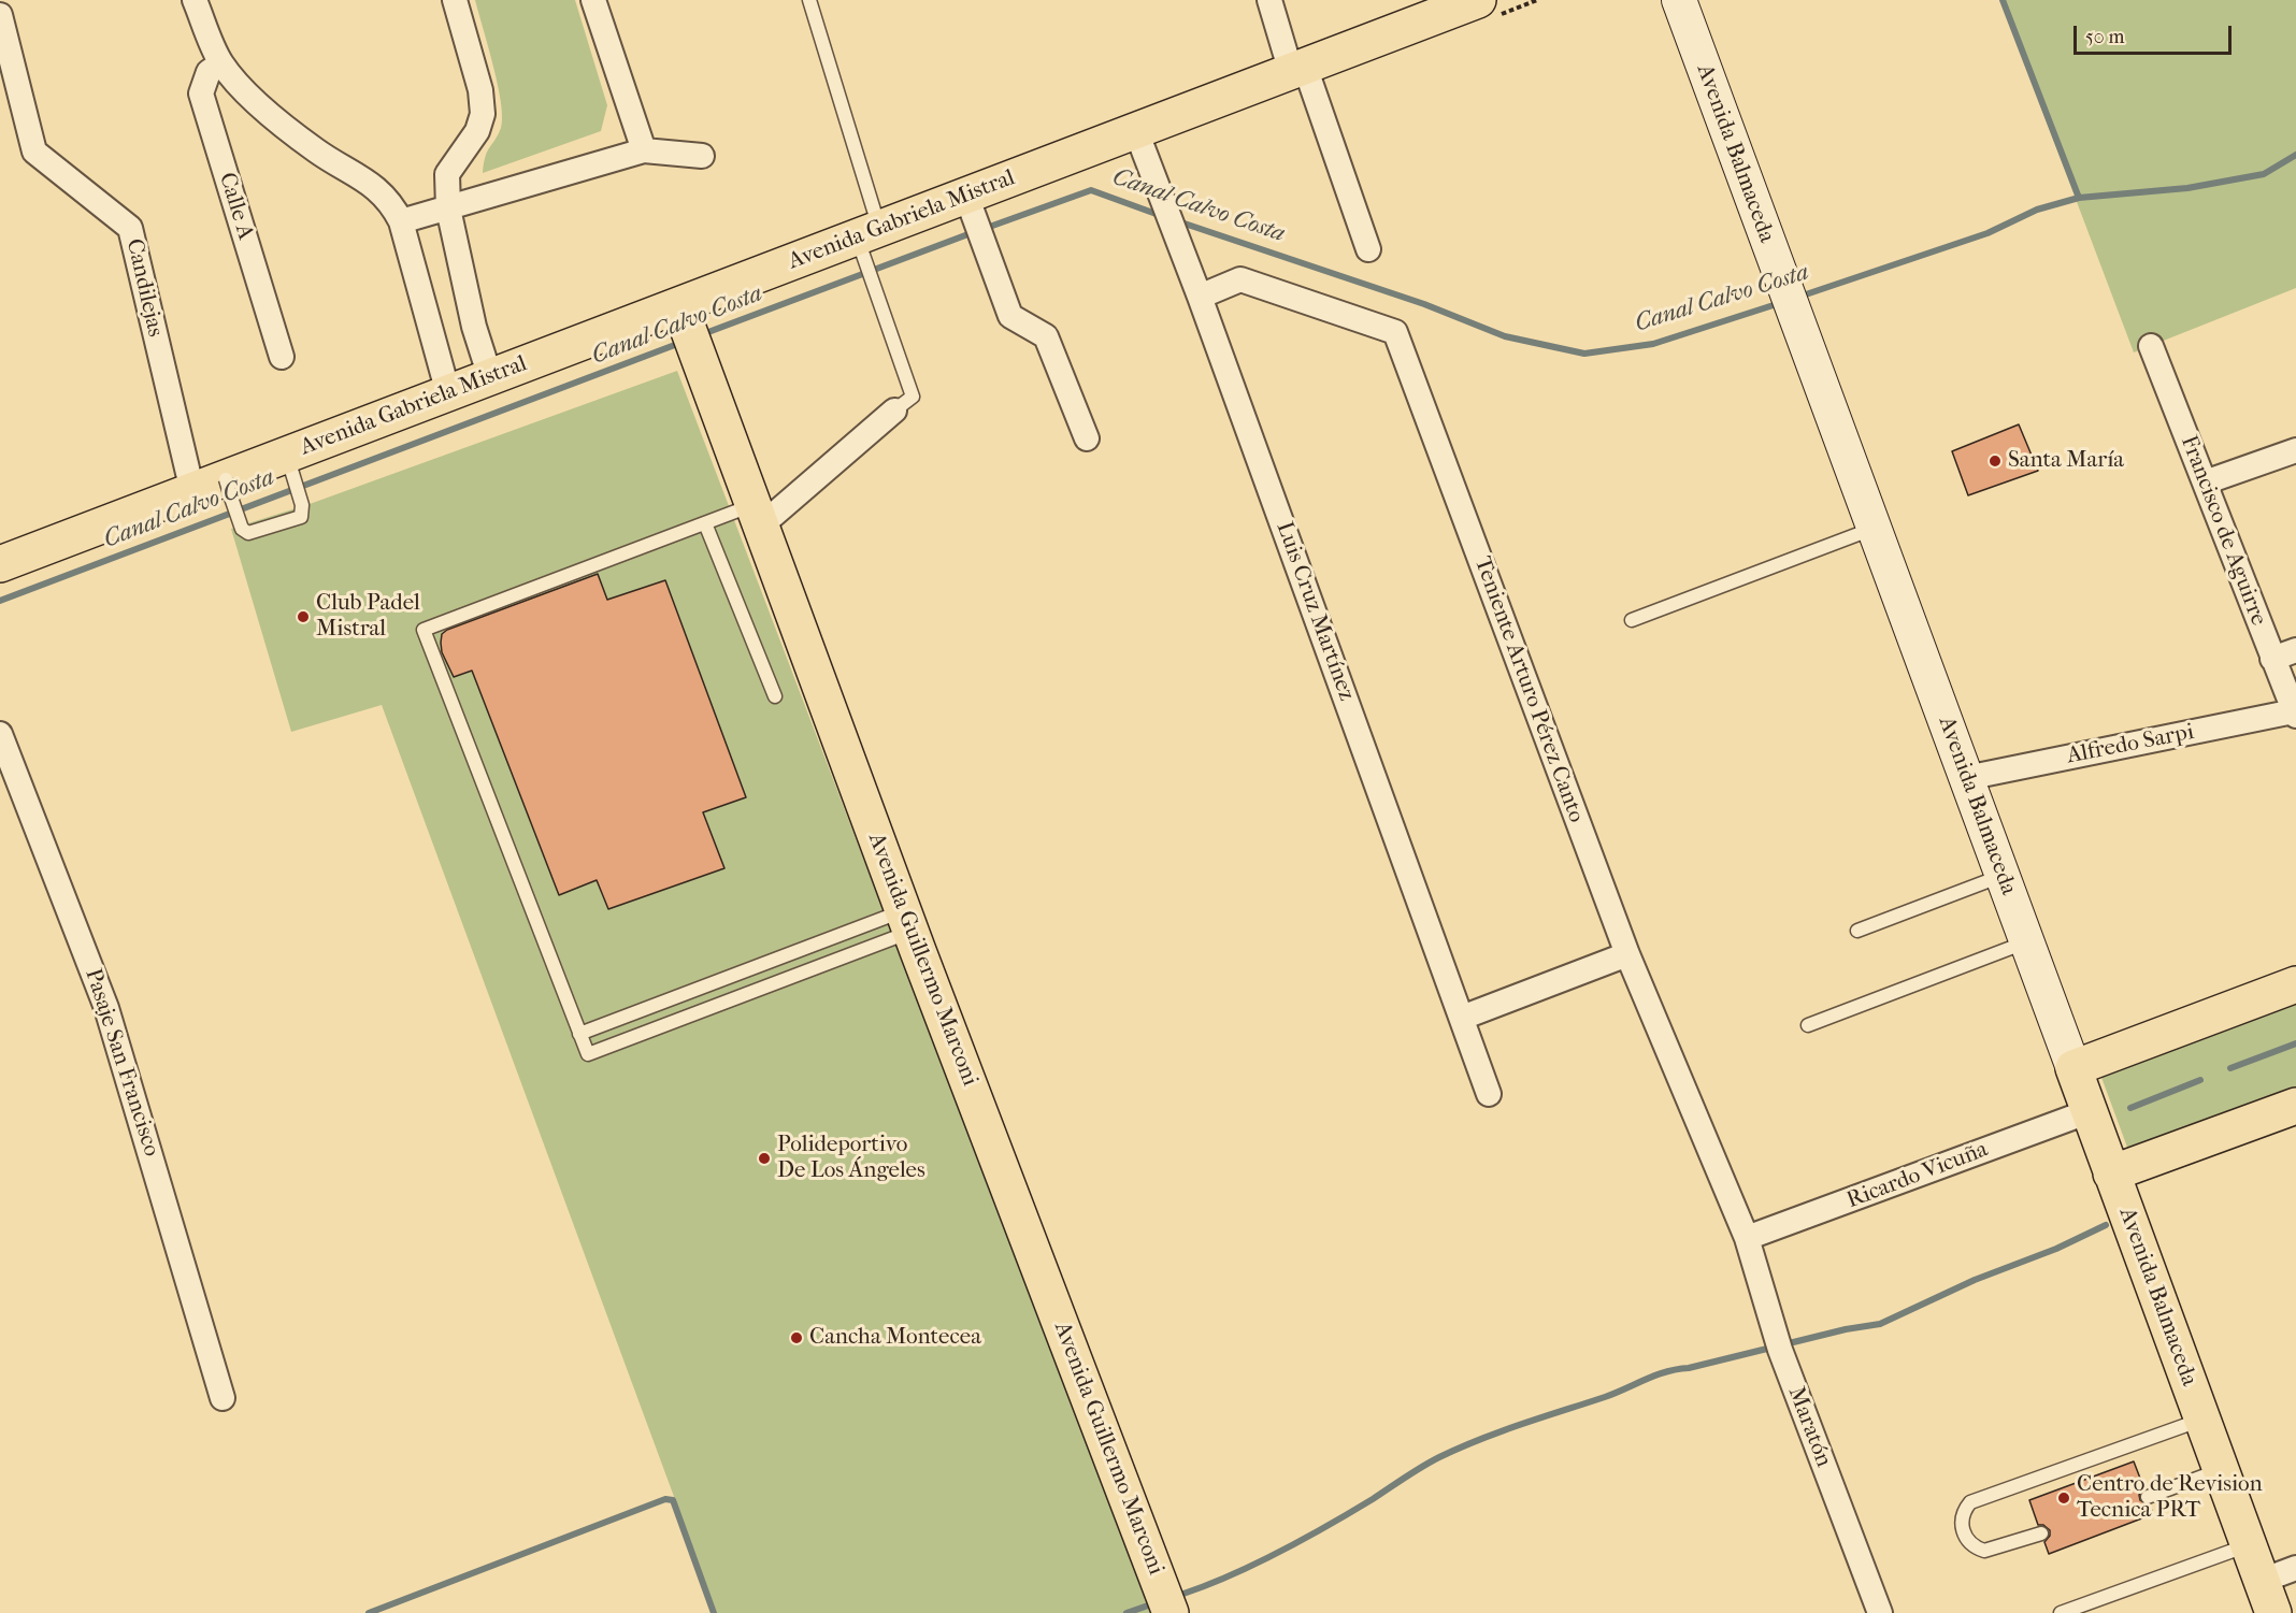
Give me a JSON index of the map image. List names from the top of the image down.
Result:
{
  "streets": {
    "main road": ["Avenida Balmaceda", "Avenida Gabriela Mistral", "Avenida Guillermo Marconi"],
    "street": [
      "Calle A",
      "Candilejas",
      "Francisco de Aguirre",
      "Luis Cruz Martínez",
      "Teniente Arturo Pérez Canto",
      "Alfredo Sarpi",
      "Pasaje San Francisco",
      "Ricardo Vicuña",
      "Maratón"
    ]
  },
  "crossings": [
    ["Avenida Balmaceda", "Alfredo Sarpi"],
    ["Avenida Balmaceda", "Ricardo Vicuña"],
    ["Avenida Gabriela Mistral", "Candilejas"],
    ["Avenida Gabriela Mistral", "Luis Cruz Martínez"],
    ["Avenida Gabriela Mistral", "Avenida Guillermo Marconi"],
    ["Francisco de Aguirre", "Alfredo Sarpi"],
    ["Luis Cruz Martínez", "Teniente Arturo Pérez Canto"],
    ["Teniente Arturo Pérez Canto", "Ricardo Vicuña"],
    ["Teniente Arturo Pérez Canto", "Maratón"],
    ["Ricardo Vicuña", "Maratón"]
  ],
  "water": ["Canal Calvo Costa"],
  "places": [
    "Santa María",
    "Club Padel Mistral",
    "Polideportivo De Los Ángeles",
    "Cancha Montecea",
    "Centro de Revision Tecnica PRT"
  ],
  "scale_bar": "50 m"
}
